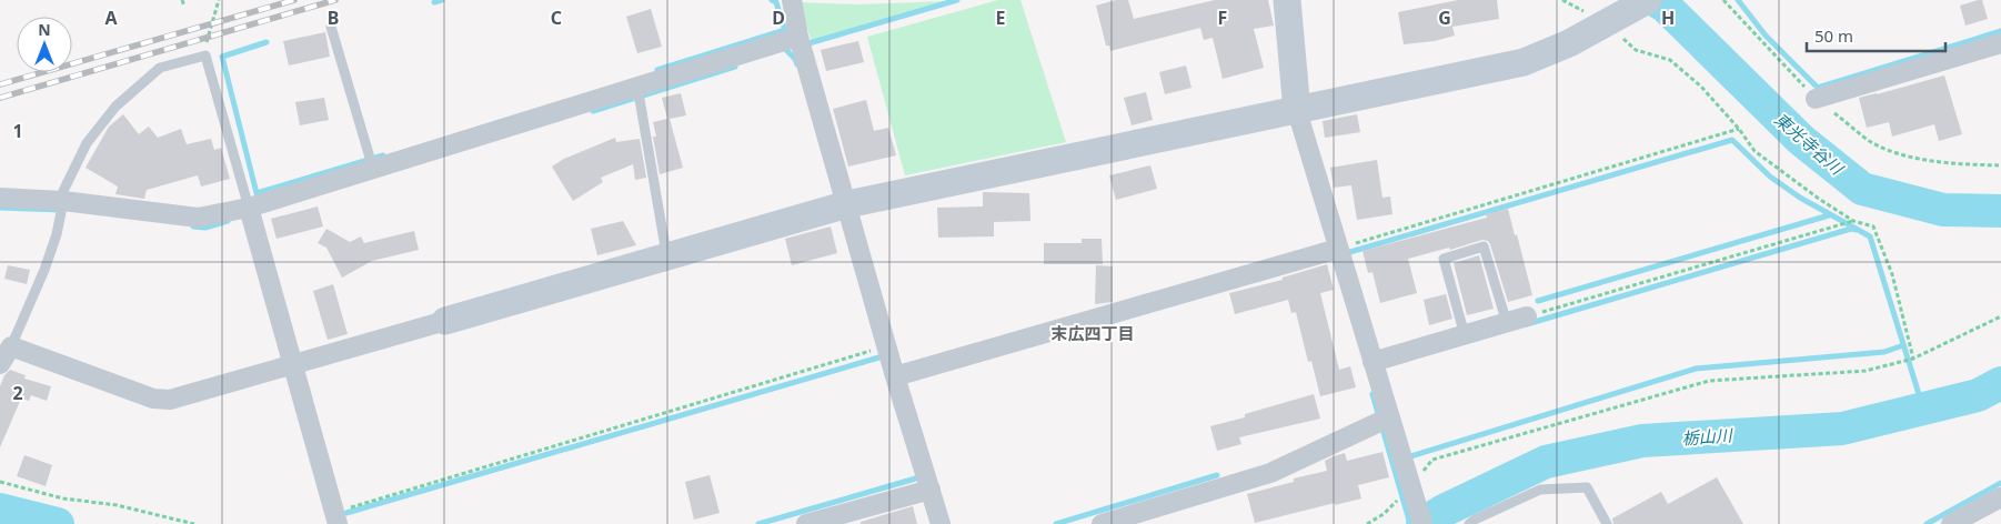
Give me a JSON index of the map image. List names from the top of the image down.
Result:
{
  "districts": ["末広四丁目"],
  "water": ["東光寺谷川", "栃山川"],
  "scale_bar": "50 m",
  "north": "top",
  "grid": {
    "columns": [
      "A",
      "B",
      "C",
      "D",
      "E",
      "F",
      "G",
      "H"
    ],
    "rows": ["1", "2"]
  }
}
